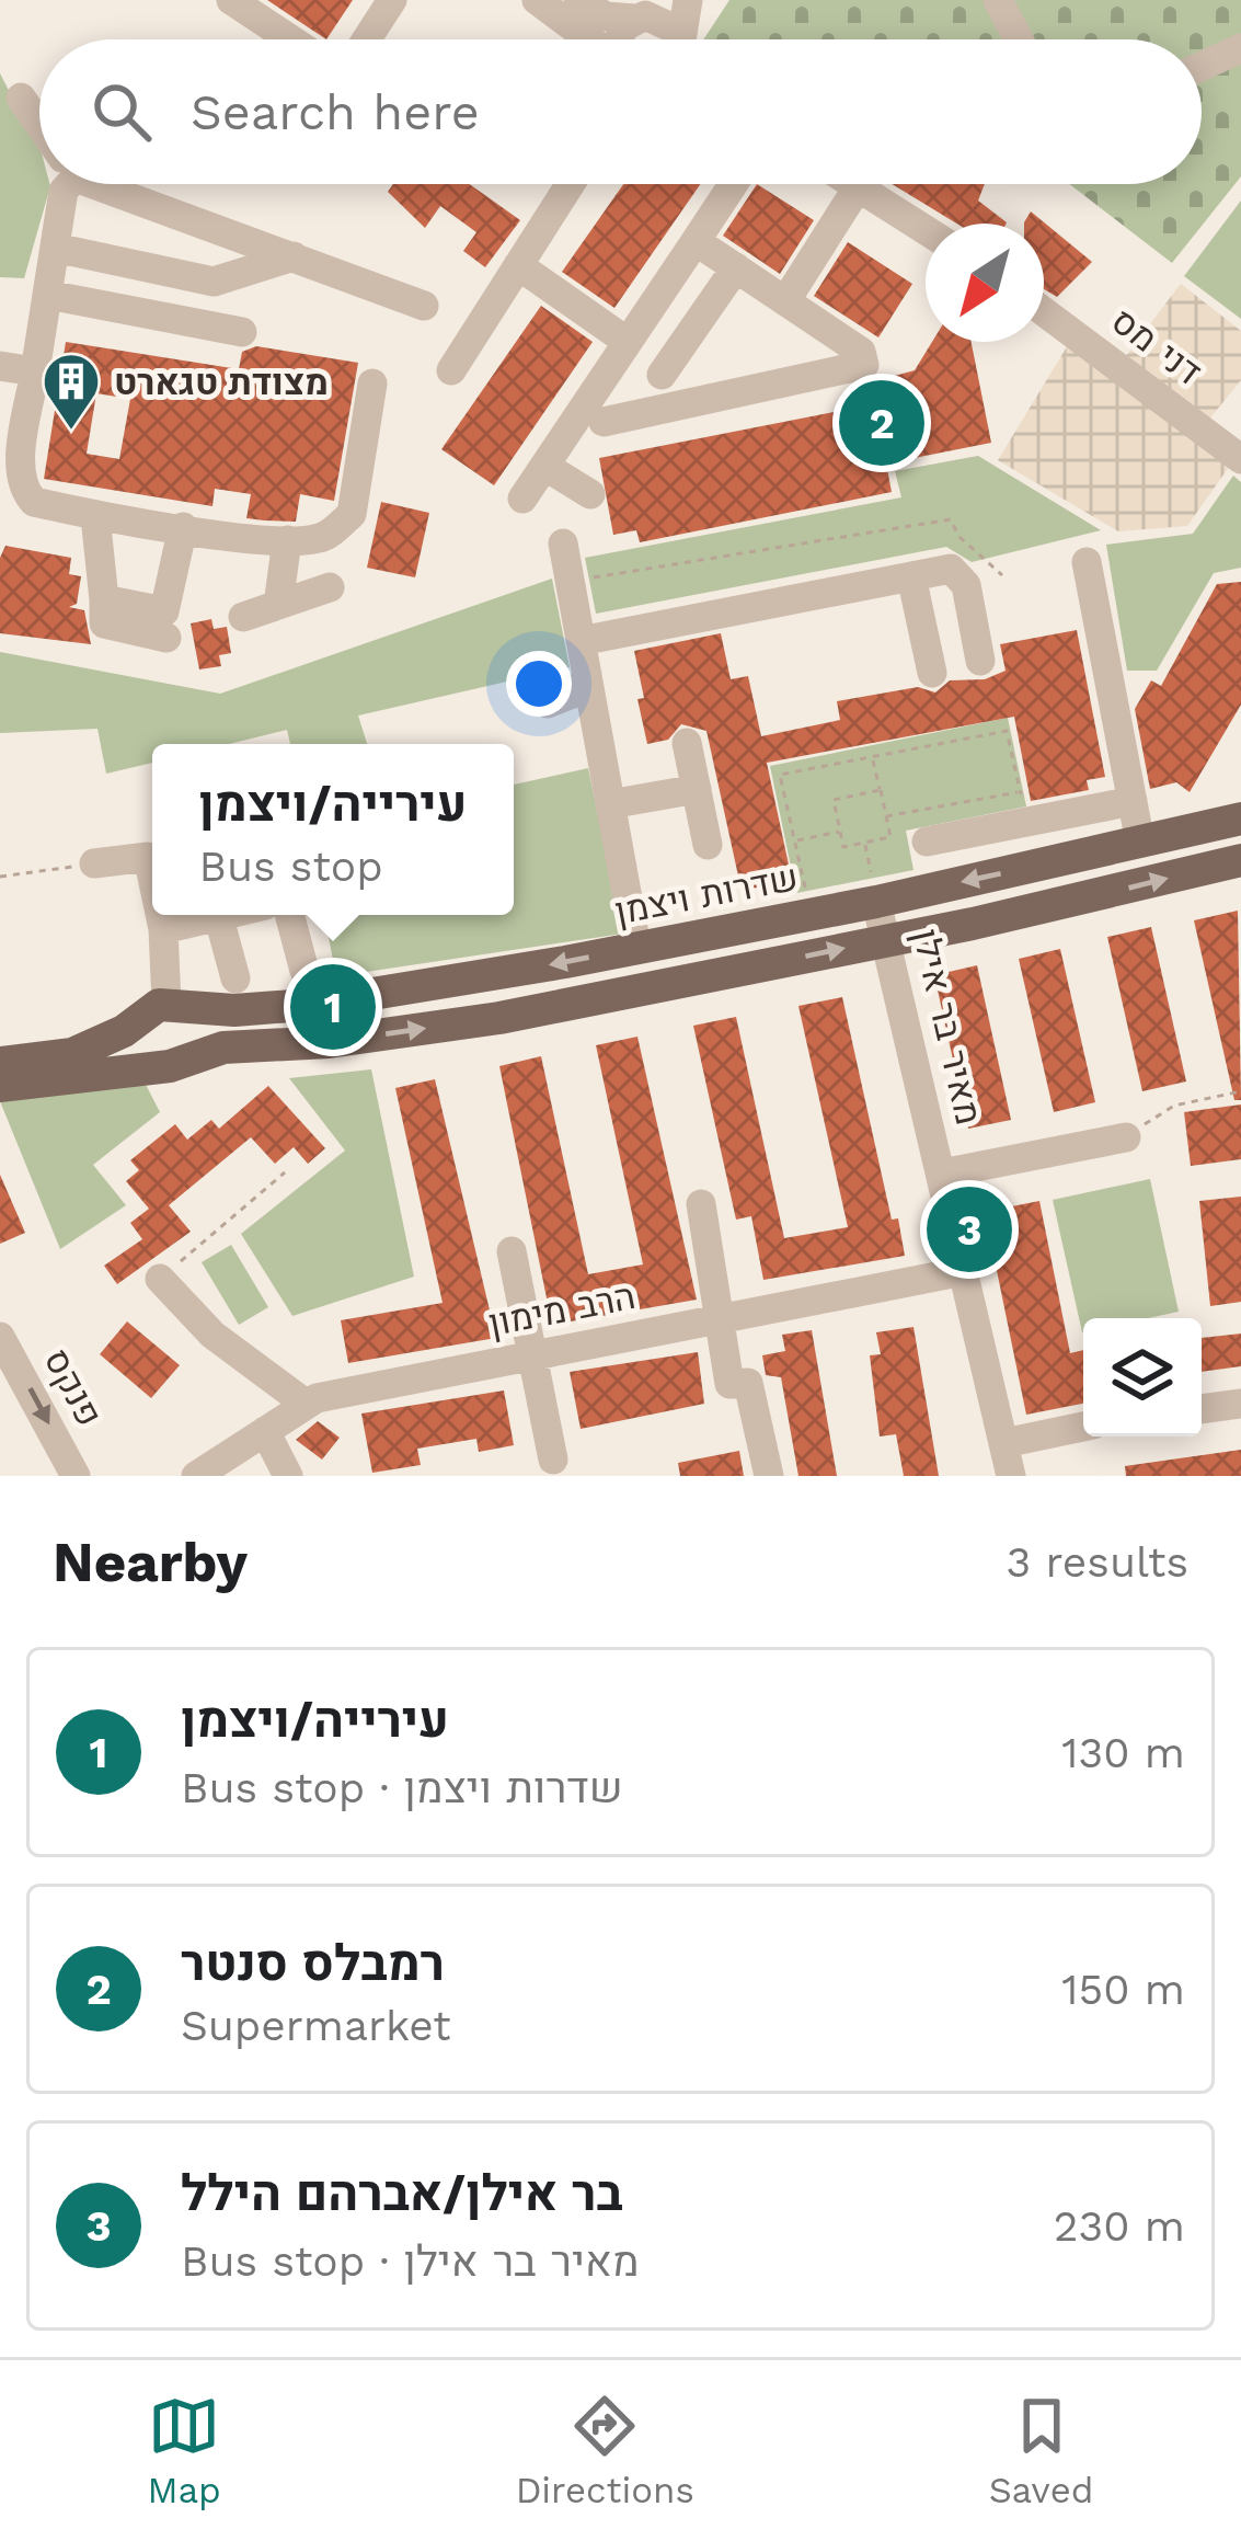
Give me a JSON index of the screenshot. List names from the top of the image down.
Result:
{
  "streets": {
    "main road": ["שדרות ויצמן"],
    "street": [
      "דני מס",
      "מאיר בר אילן",
      "הרב מימון",
      "פנקס"
    ]
  },
  "crossings": [
    ["שדרות ויצמן", "מאיר בר אילן"],
    ["מאיר בר אילן", "הרב מימון"]
  ],
  "places": {
    "building": ["מצודת טגארט"]
  },
  "north": "bottom left",
  "page": {
    "search": "Search here",
    "pins": ["2", "1", "3"],
    "popup": ["עירייה/ויצמן", "Bus stop"],
    "heading": ["Nearby", "3 results"],
    "list": [
      {
        "mark": "1",
        "name": "עירייה/ויצמן",
        "note": "Bus stop · שדרות ויצמן",
        "value": "130 m"
      },
      {
        "mark": "2",
        "name": "רמבלס סנטר",
        "note": "Supermarket",
        "value": "150 m"
      },
      {
        "mark": "3",
        "name": "בר אילן/אברהם הילל",
        "note": "Bus stop · מאיר בר אילן",
        "value": "230 m"
      }
    ],
    "nav": ["Map", "Directions", "Saved"]
  }
}
